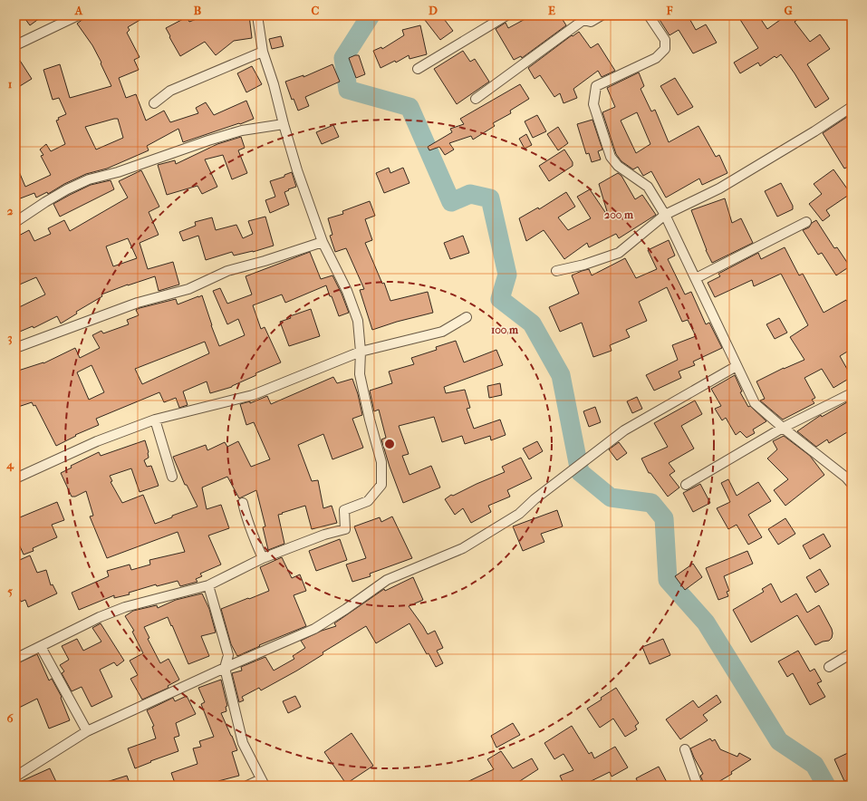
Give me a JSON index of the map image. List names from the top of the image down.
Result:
{
  "grid": {
    "columns": [
      "A",
      "B",
      "C",
      "D",
      "E",
      "F",
      "G"
    ],
    "rows": [
      "1",
      "2",
      "3",
      "4",
      "5",
      "6"
    ]
  },
  "rings": ["200 m", "100 m"]
}
